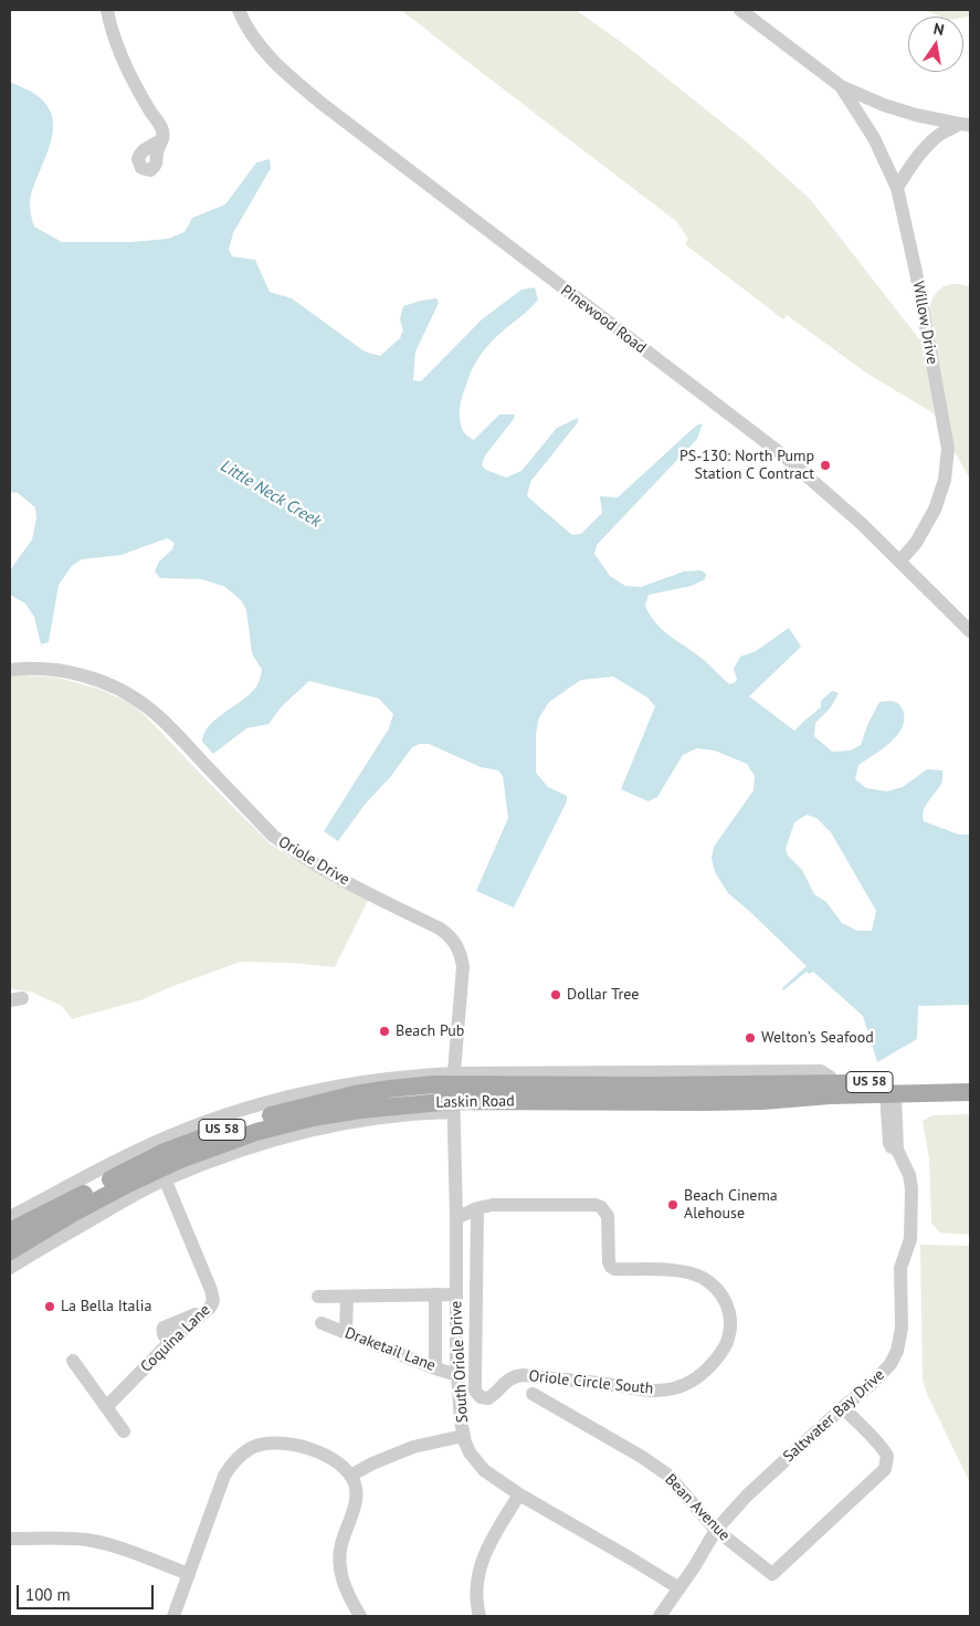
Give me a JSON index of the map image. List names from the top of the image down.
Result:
{
  "streets": {
    "main road": ["US 58", "Laskin Road"],
    "street": [
      "Pinewood Road",
      "Willow Drive",
      "Oriole Drive",
      "Coquina Lane",
      "Draketail Lane",
      "South Oriole Drive",
      "Oriole Circle South",
      "Saltwater Bay Drive",
      "Bean Avenue"
    ]
  },
  "crossings": [
    ["Pinewood Road", "Willow Drive"],
    ["Oriole Drive", "Laskin Road"],
    ["Oriole Drive", "South Oriole Drive"],
    ["Laskin Road", "Coquina Lane"],
    ["Laskin Road", "South Oriole Drive"],
    ["Laskin Road", "Saltwater Bay Drive"],
    ["Draketail Lane", "South Oriole Drive"],
    ["South Oriole Drive", "Oriole Circle South"],
    ["South Oriole Drive", "Saltwater Bay Drive"],
    ["Saltwater Bay Drive", "Bean Avenue"]
  ],
  "water": ["Little Neck Creek"],
  "places": [
    "PS-130: North Pump Station C Contract",
    "Dollar Tree",
    "Beach Pub",
    "Welton’s Seafood",
    "Beach Cinema Alehouse",
    "La Bella Italia"
  ],
  "scale_bar": "100 m",
  "north": "top"
}
